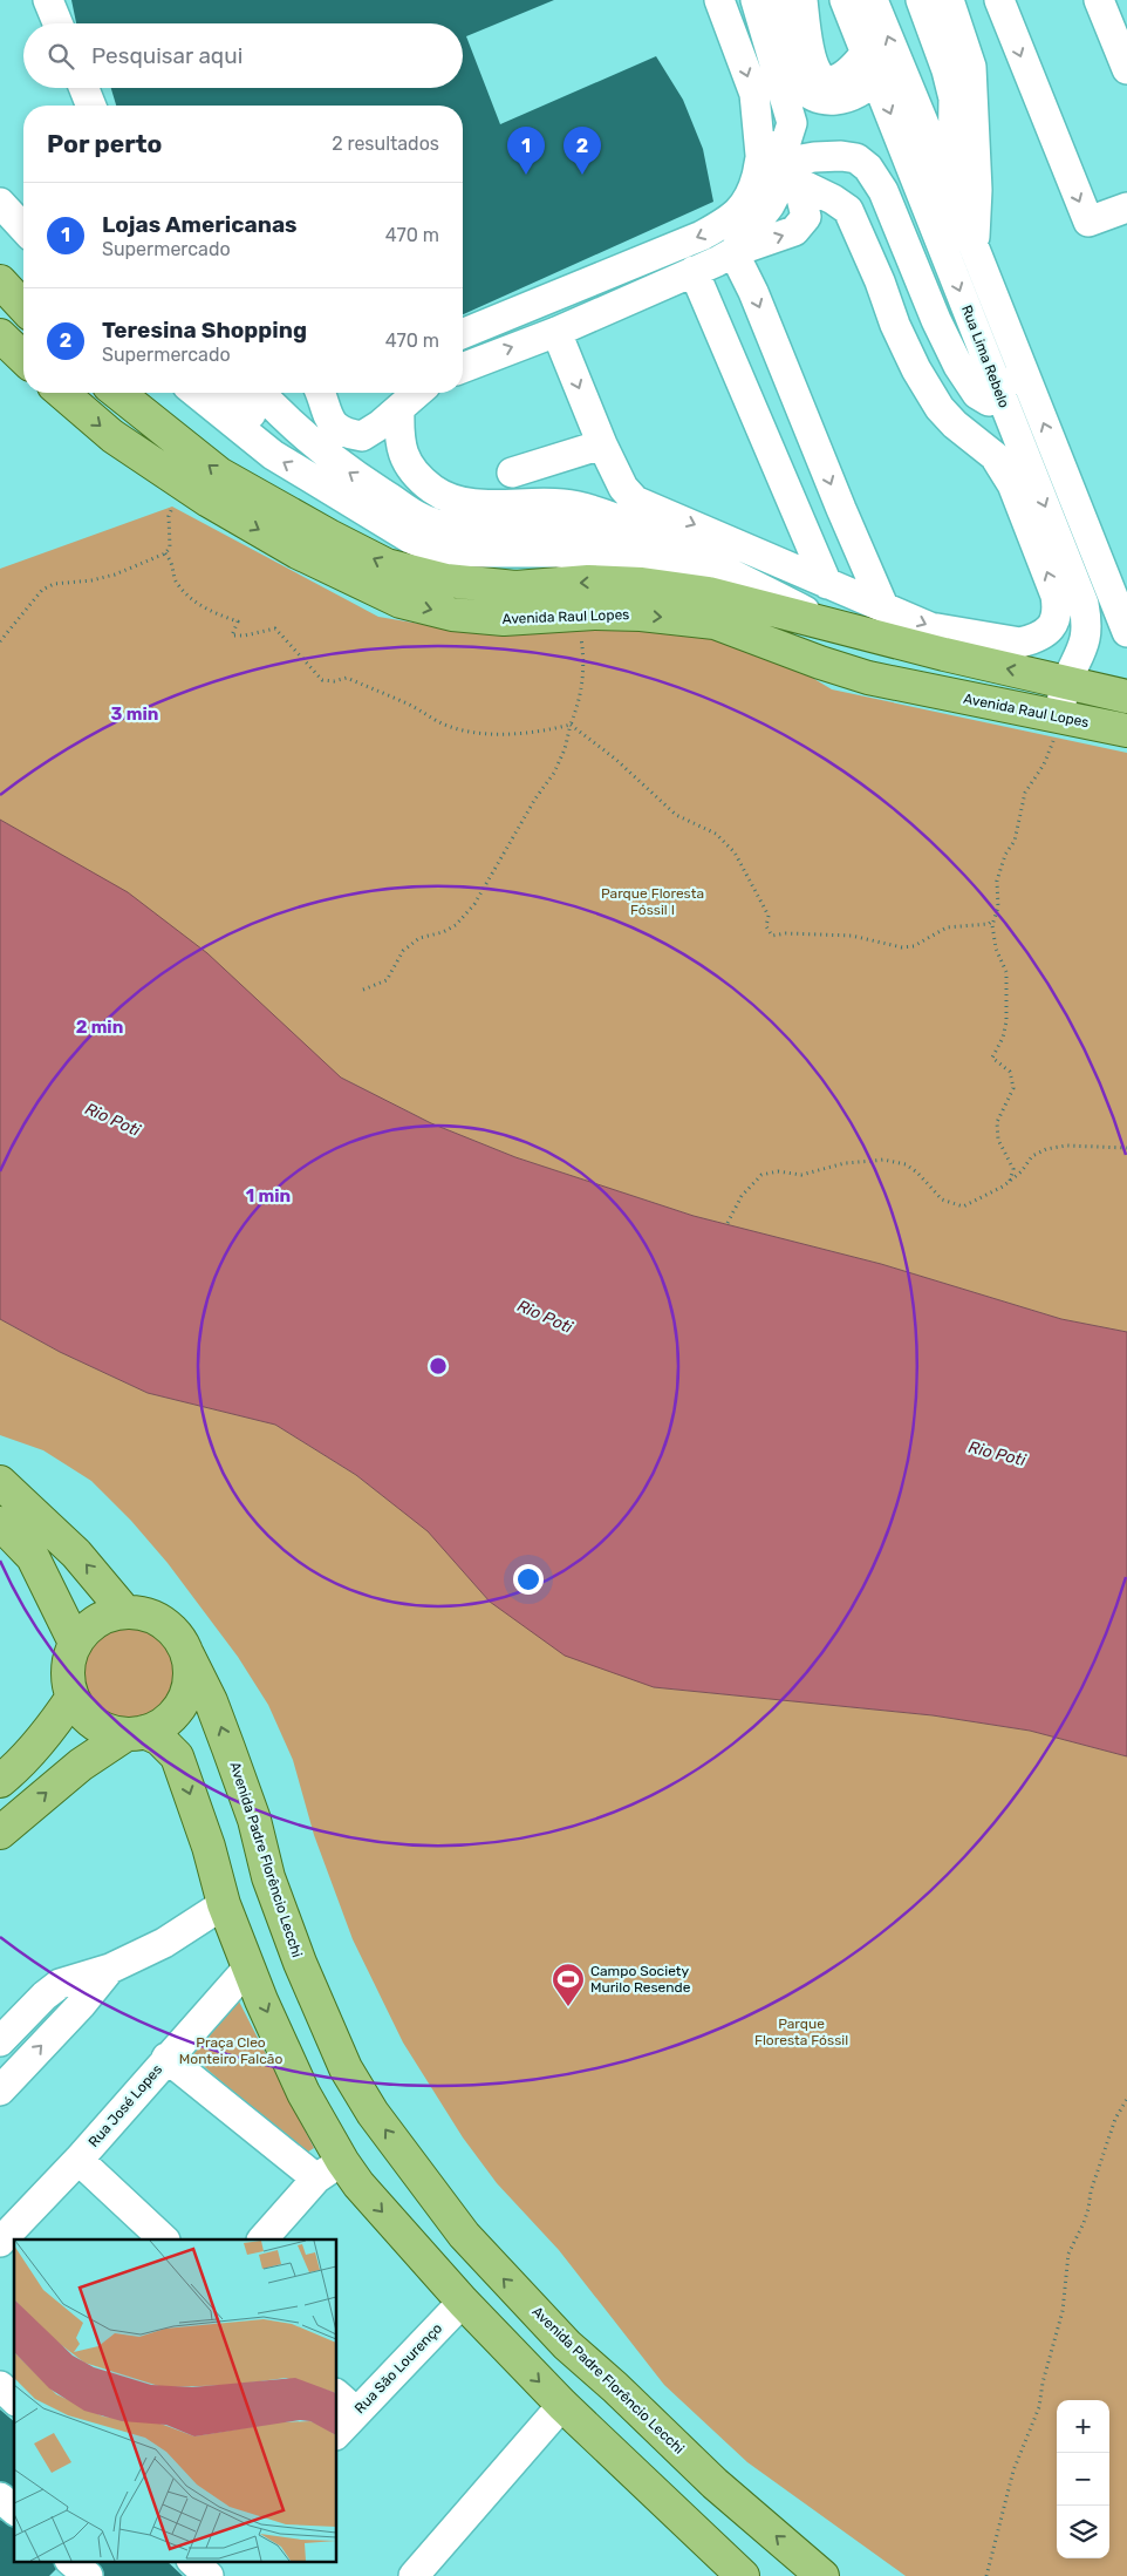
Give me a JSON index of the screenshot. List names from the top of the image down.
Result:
{
  "streets": {
    "main road": ["Avenida Raul Lopes", "Avenida Padre Florêncio Lecchi"],
    "street": ["Rua Lima Rebelo", "Rua José Lopes", "Rua São Lourenço"]
  },
  "crossings": [
    ["Rua Lima Rebelo", "Avenida Raul Lopes"]
  ],
  "water": ["Rio Poti"],
  "parks": ["Parque Floresta Fóssil I", "Parque Floresta Fóssil", "Praça Cleo Monteiro Falcão"],
  "places": {
    "sports": ["Campo Society Murilo Resende"]
  },
  "page": {
    "search": "Pesquisar aqui",
    "heading": ["Por perto", "2 resultados"],
    "pins": ["1", "2"],
    "list": [
      {
        "mark": "1",
        "name": "Lojas Americanas",
        "note": "Supermercado",
        "value": "470 m"
      },
      {
        "mark": "2",
        "name": "Teresina Shopping",
        "note": "Supermercado",
        "value": "470 m"
      }
    ],
    "map_buttons": ["+", "−"]
  },
  "rings": ["3 min", "2 min", "1 min"]
}
